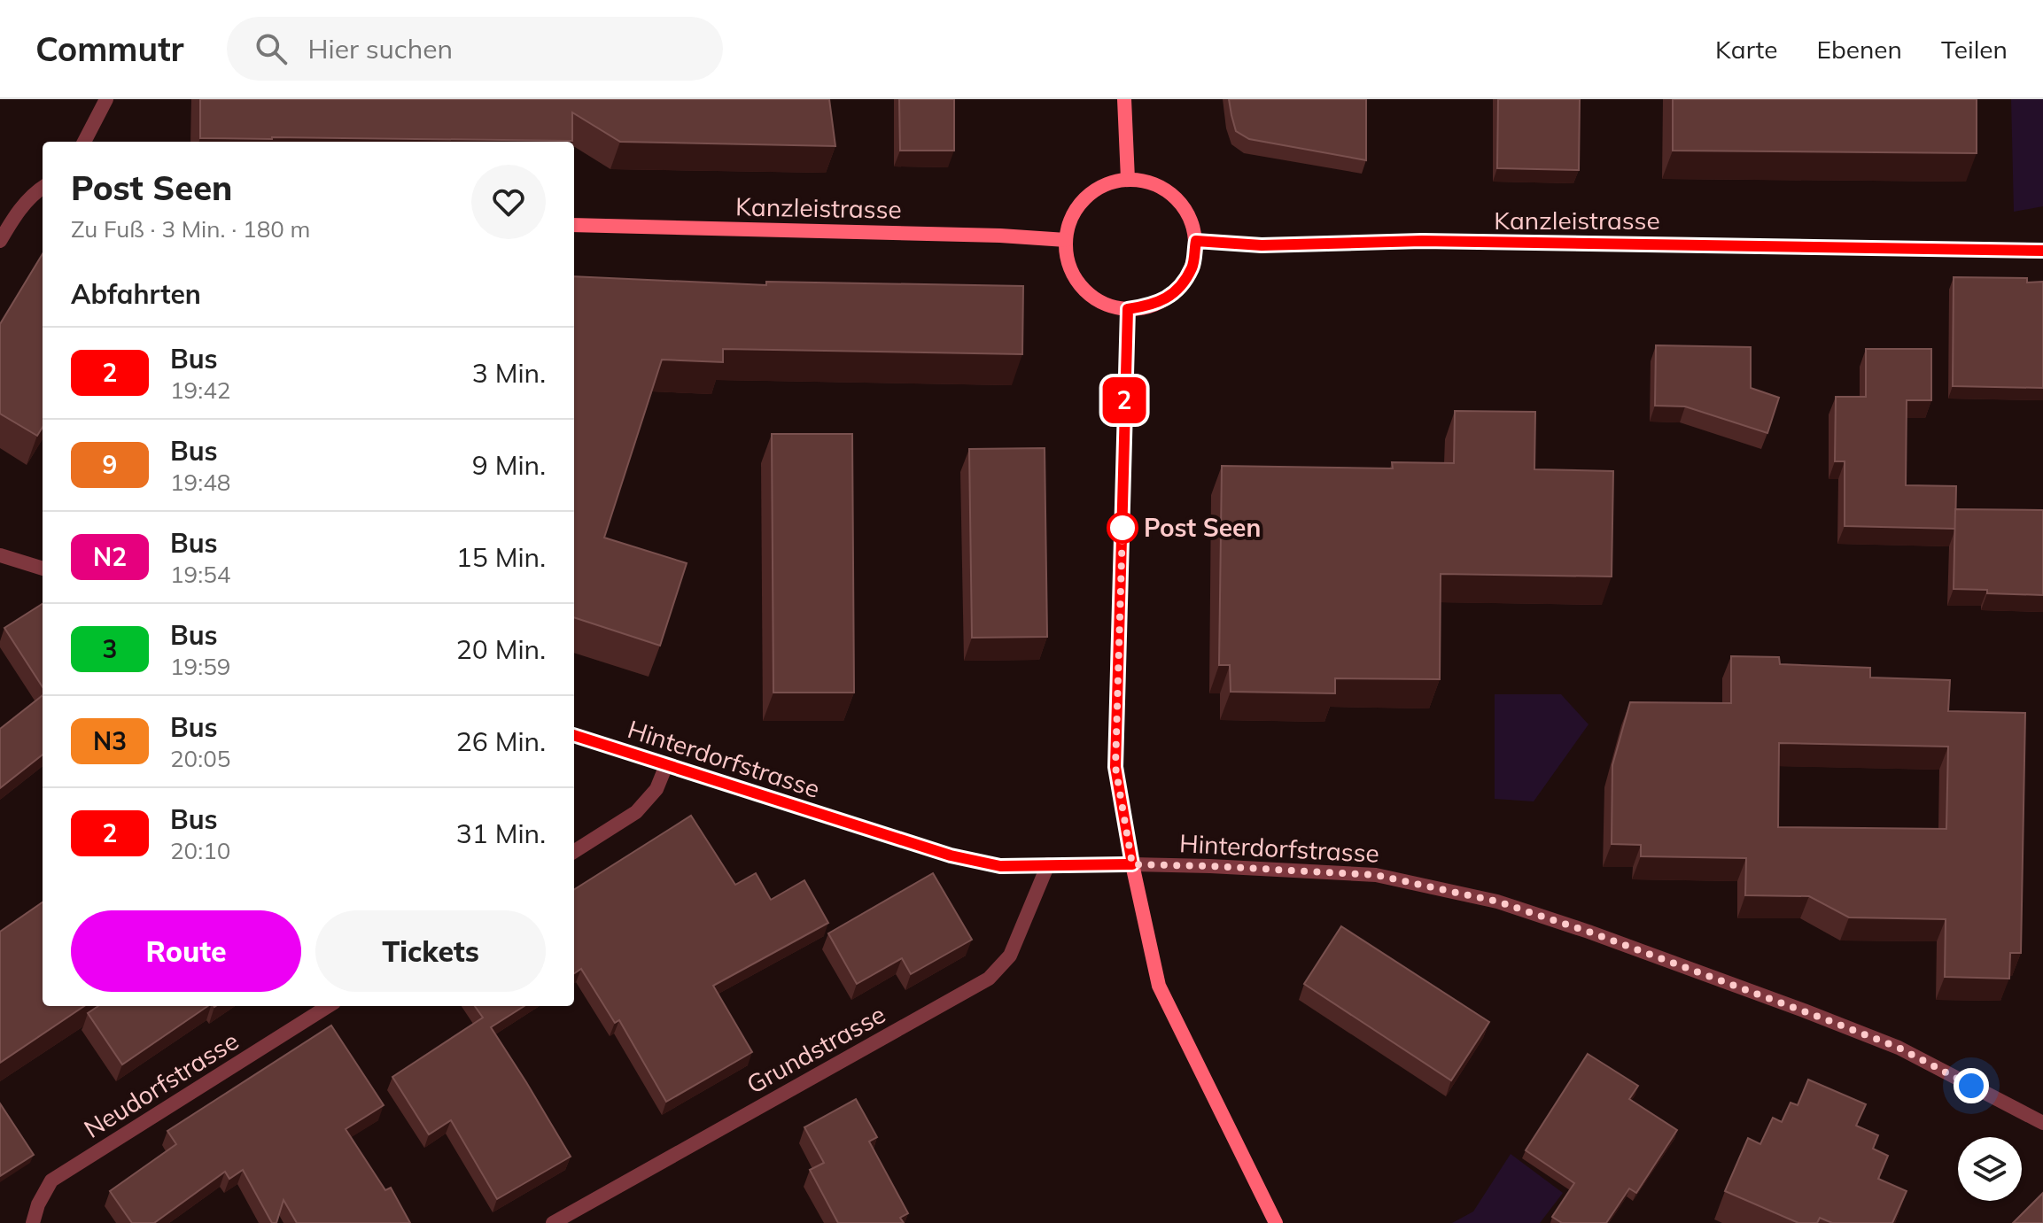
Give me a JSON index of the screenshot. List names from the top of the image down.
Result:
{
  "streets": {
    "street": [
      "Kanzleistrasse",
      "Hinterdorfstrasse",
      "Grundstrasse",
      "Neudorfstrasse"
    ]
  },
  "crossings": [
    ["Hinterdorfstrasse", "Grundstrasse"]
  ],
  "places": ["Post Seen"],
  "lines": ["bus line 2"],
  "page": {
    "header": "Commutr",
    "search": "Hier suchen",
    "nav": ["Karte", "Ebenen", "Teilen"],
    "on_map": "2",
    "heading": [
      ["Post Seen", "Zu Fuß · 3 Min. · 180 m"],
      "Abfahrten"
    ],
    "list": [
      {
        "mark": "2",
        "name": "Bus",
        "note": "19:42",
        "value": "3 Min."
      },
      {
        "mark": "9",
        "name": "Bus",
        "note": "19:48",
        "value": "9 Min."
      },
      {
        "mark": "N2",
        "name": "Bus",
        "note": "19:54",
        "value": "15 Min."
      },
      {
        "mark": "3",
        "name": "Bus",
        "note": "19:59",
        "value": "20 Min."
      },
      {
        "mark": "N3",
        "name": "Bus",
        "note": "20:05",
        "value": "26 Min."
      },
      {
        "mark": "2",
        "name": "Bus",
        "note": "20:10",
        "value": "31 Min."
      }
    ],
    "buttons": ["Route", "Tickets"]
  }
}
